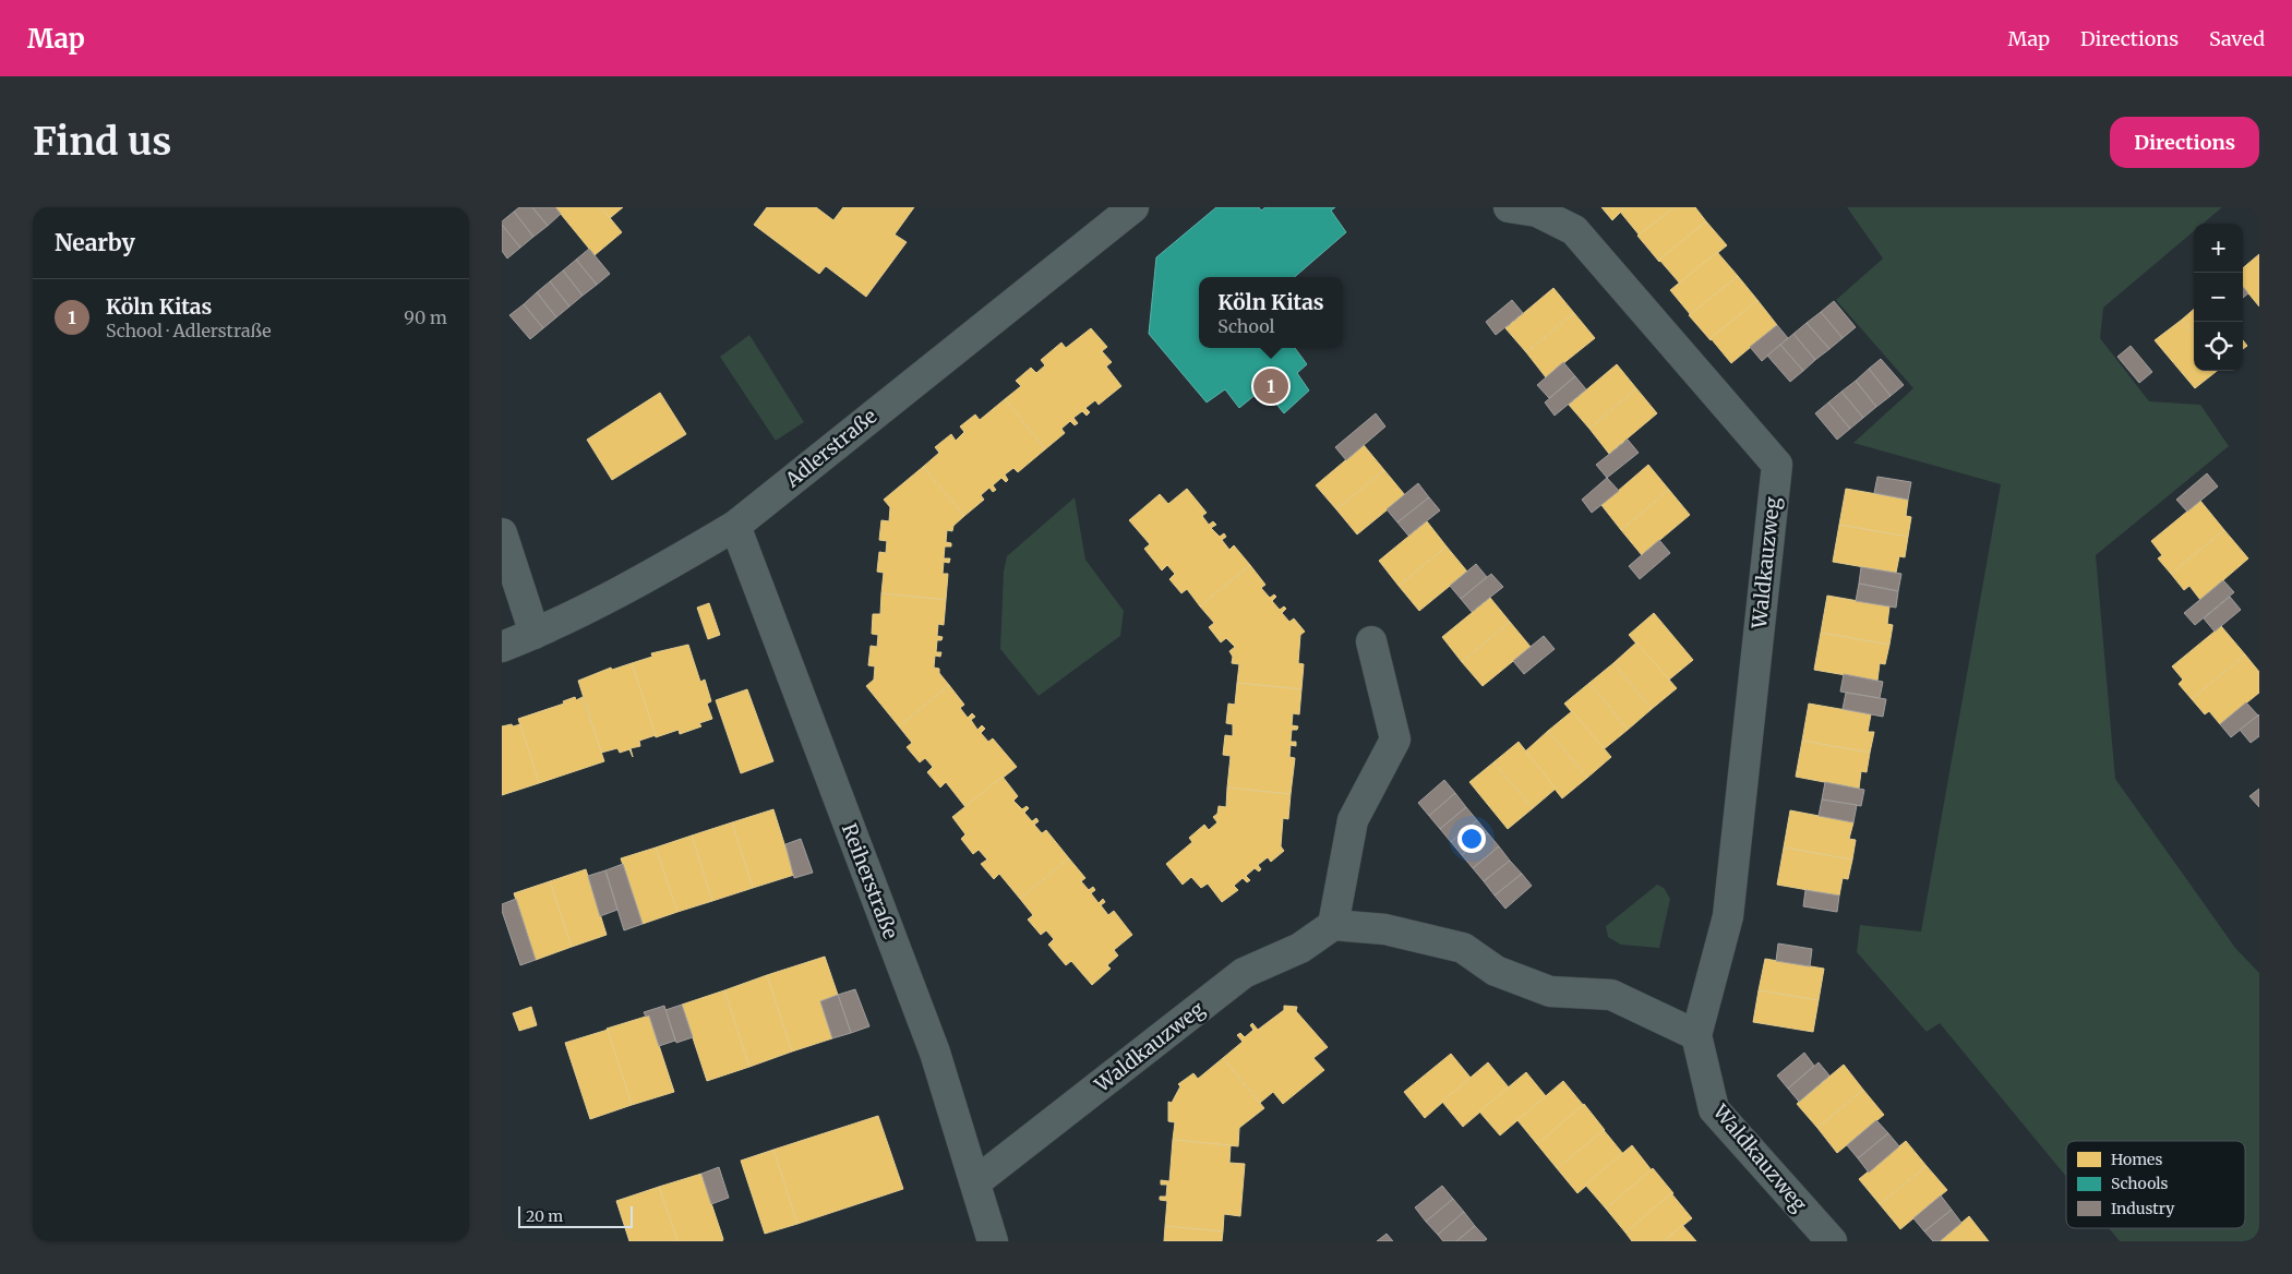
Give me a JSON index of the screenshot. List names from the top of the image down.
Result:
{
  "streets": {
    "street": ["Adlerstraße", "Waldkauzweg", "Reiherstraße"]
  },
  "crossings": [
    ["Adlerstraße", "Reiherstraße"],
    ["Waldkauzweg", "Reiherstraße"]
  ],
  "legend": ["Homes", "Schools", "Industry"],
  "scale_bar": "20 m",
  "page": {
    "header": "Map",
    "nav": ["Map", "Directions", "Saved"],
    "buttons": "Directions",
    "title": "Find us",
    "heading": "Nearby",
    "map_buttons": ["+", "−"],
    "popup": ["Köln Kitas", "School"],
    "list": [
      {
        "mark": "1",
        "name": "Köln Kitas",
        "note": "School · Adlerstraße",
        "value": "90 m"
      }
    ],
    "pins": "1",
    "scale": "20 m"
  }
}
